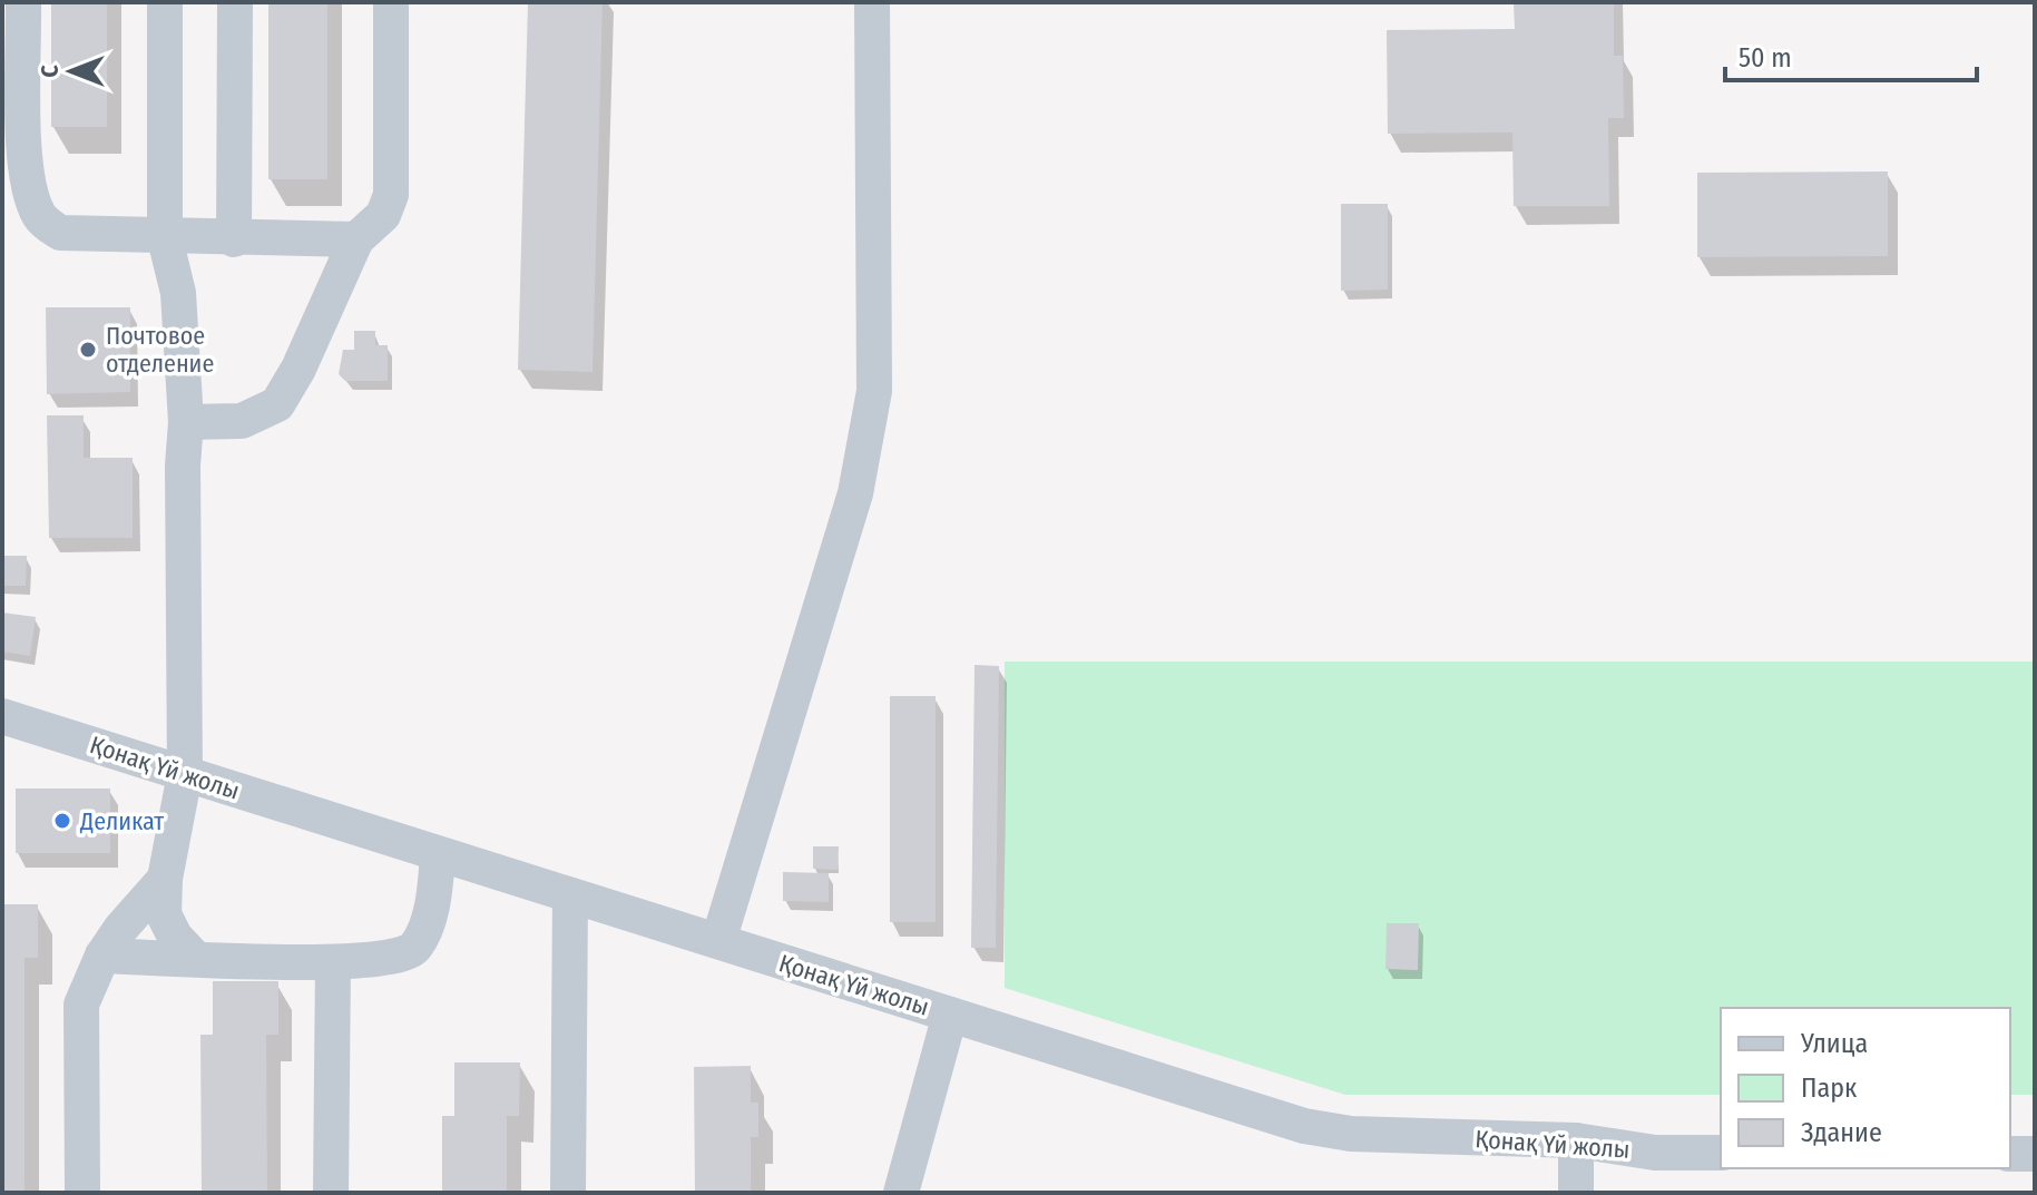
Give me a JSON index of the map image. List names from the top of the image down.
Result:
{
  "streets": {
    "street": ["Қонақ Үй жолы"]
  },
  "places": ["Почтовое отделение", "Деликат"],
  "legend": ["Улица", "Парк", "Здание"],
  "scale_bar": "50 m",
  "north": "left"
}
